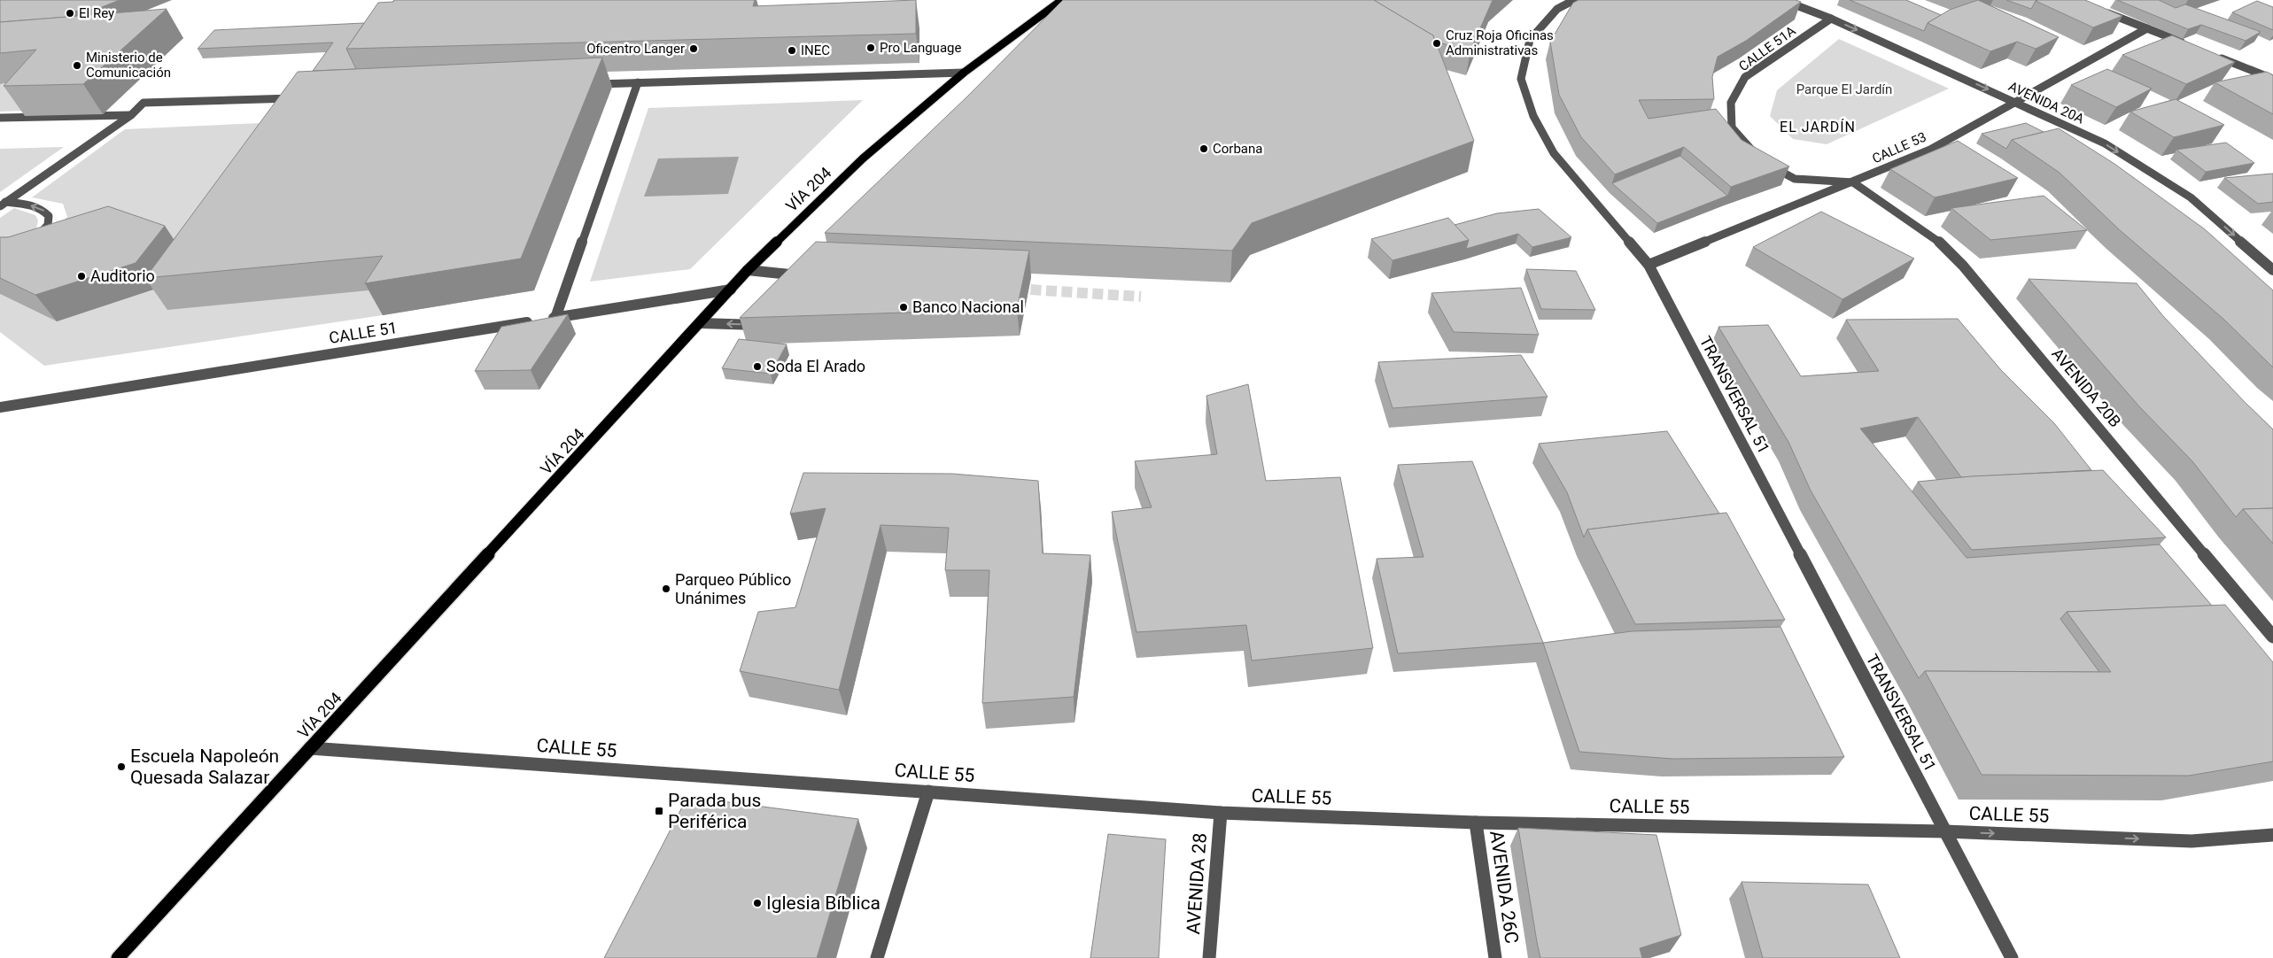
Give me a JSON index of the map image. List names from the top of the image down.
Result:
{
  "streets": {
    "main road": ["VÍA 204"],
    "street": [
      "CALLE 51A",
      "AVENIDA 20A",
      "CALLE 53",
      "CALLE 51",
      "AVENIDA 20B",
      "TRANSVERSAL 51",
      "CALLE 55",
      "AVENIDA 28",
      "AVENIDA 26C"
    ]
  },
  "crossings": [
    ["CALLE 51A", "AVENIDA 20A"],
    ["CALLE 51A", "CALLE 53"],
    ["CALLE 51A", "AVENIDA 20B"],
    ["AVENIDA 20A", "CALLE 53"],
    ["CALLE 53", "AVENIDA 20B"],
    ["CALLE 53", "TRANSVERSAL 51"],
    ["VÍA 204", "CALLE 51"],
    ["VÍA 204", "CALLE 55"],
    ["TRANSVERSAL 51", "CALLE 55"],
    ["CALLE 55", "AVENIDA 28"],
    ["CALLE 55", "AVENIDA 26C"]
  ],
  "one_way": ["AVENIDA 20A"],
  "districts": ["EL JARDÍN"],
  "parks": ["Parque El Jardín"],
  "places": {
    "other": [
      "El Rey",
      "Cruz Roja Oficinas Administrativas",
      "Pro Language",
      "Oficentro Langer",
      "INEC",
      "Ministerio de Comunicación",
      "Corbana",
      "Auditorio",
      "Banco Nacional",
      "Soda El Arado",
      "Parqueo Público Unánimes",
      "Escuela Napoleón Quesada Salazar",
      "Iglesia Bíblica"
    ],
    "transit": ["Parada bus Periférica"]
  }
}
